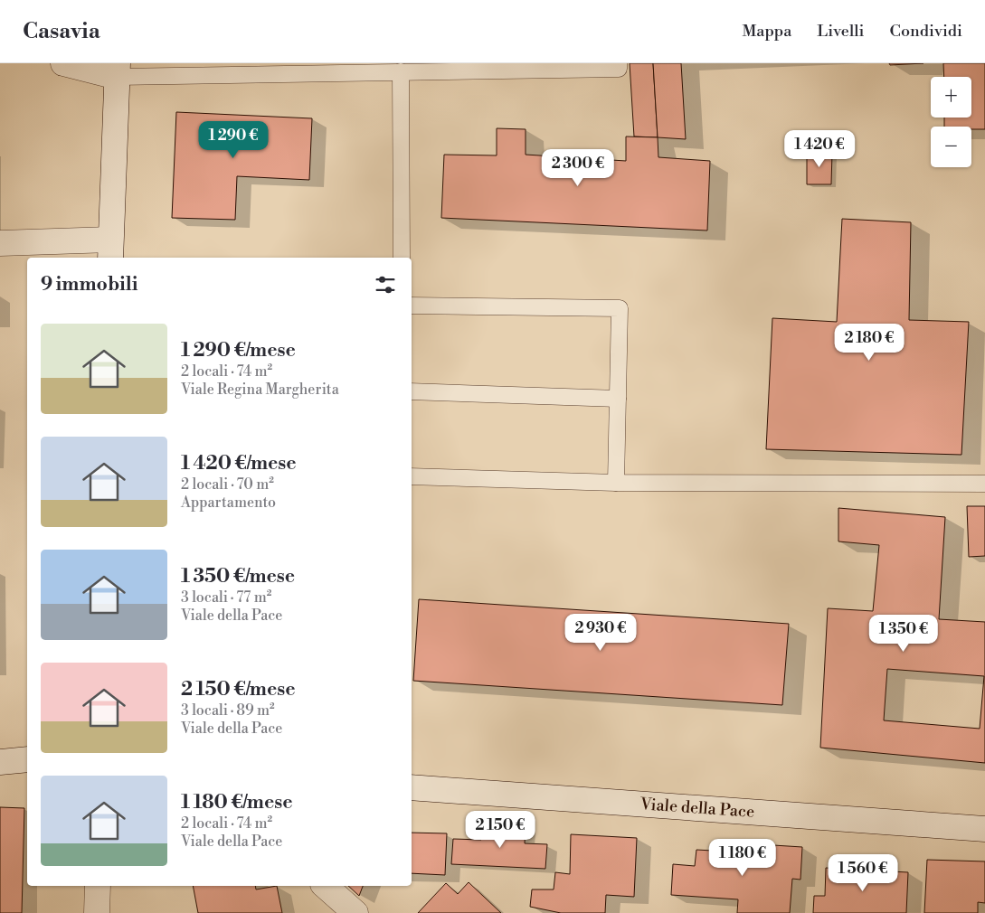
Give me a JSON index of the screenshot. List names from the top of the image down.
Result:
{
  "streets": {
    "street": ["Viale della Pace"]
  },
  "page": {
    "header": "Casavia",
    "nav": ["Mappa", "Livelli", "Condividi"],
    "map_buttons": ["+", "−"],
    "price": [
      "1 290 €",
      "1 420 €",
      "2 300 €",
      "2 180 €",
      "2 930 €",
      "1 350 €",
      "2 150 €",
      "1 180 €",
      "1 560 €"
    ],
    "heading": "9 immobili",
    "list": [
      {
        "name": "1 290 €/mese",
        "note": "2 locali · 74 m² · Viale Regina Margherita"
      },
      {
        "name": "1 420 €/mese",
        "note": "2 locali · 70 m² · Appartamento"
      },
      {
        "name": "1 350 €/mese",
        "note": "3 locali · 77 m² · Viale della Pace"
      },
      {
        "name": "2 150 €/mese",
        "note": "3 locali · 89 m² · Viale della Pace"
      },
      {
        "name": "1 180 €/mese",
        "note": "2 locali · 74 m² · Viale della Pace"
      }
    ]
  }
}
